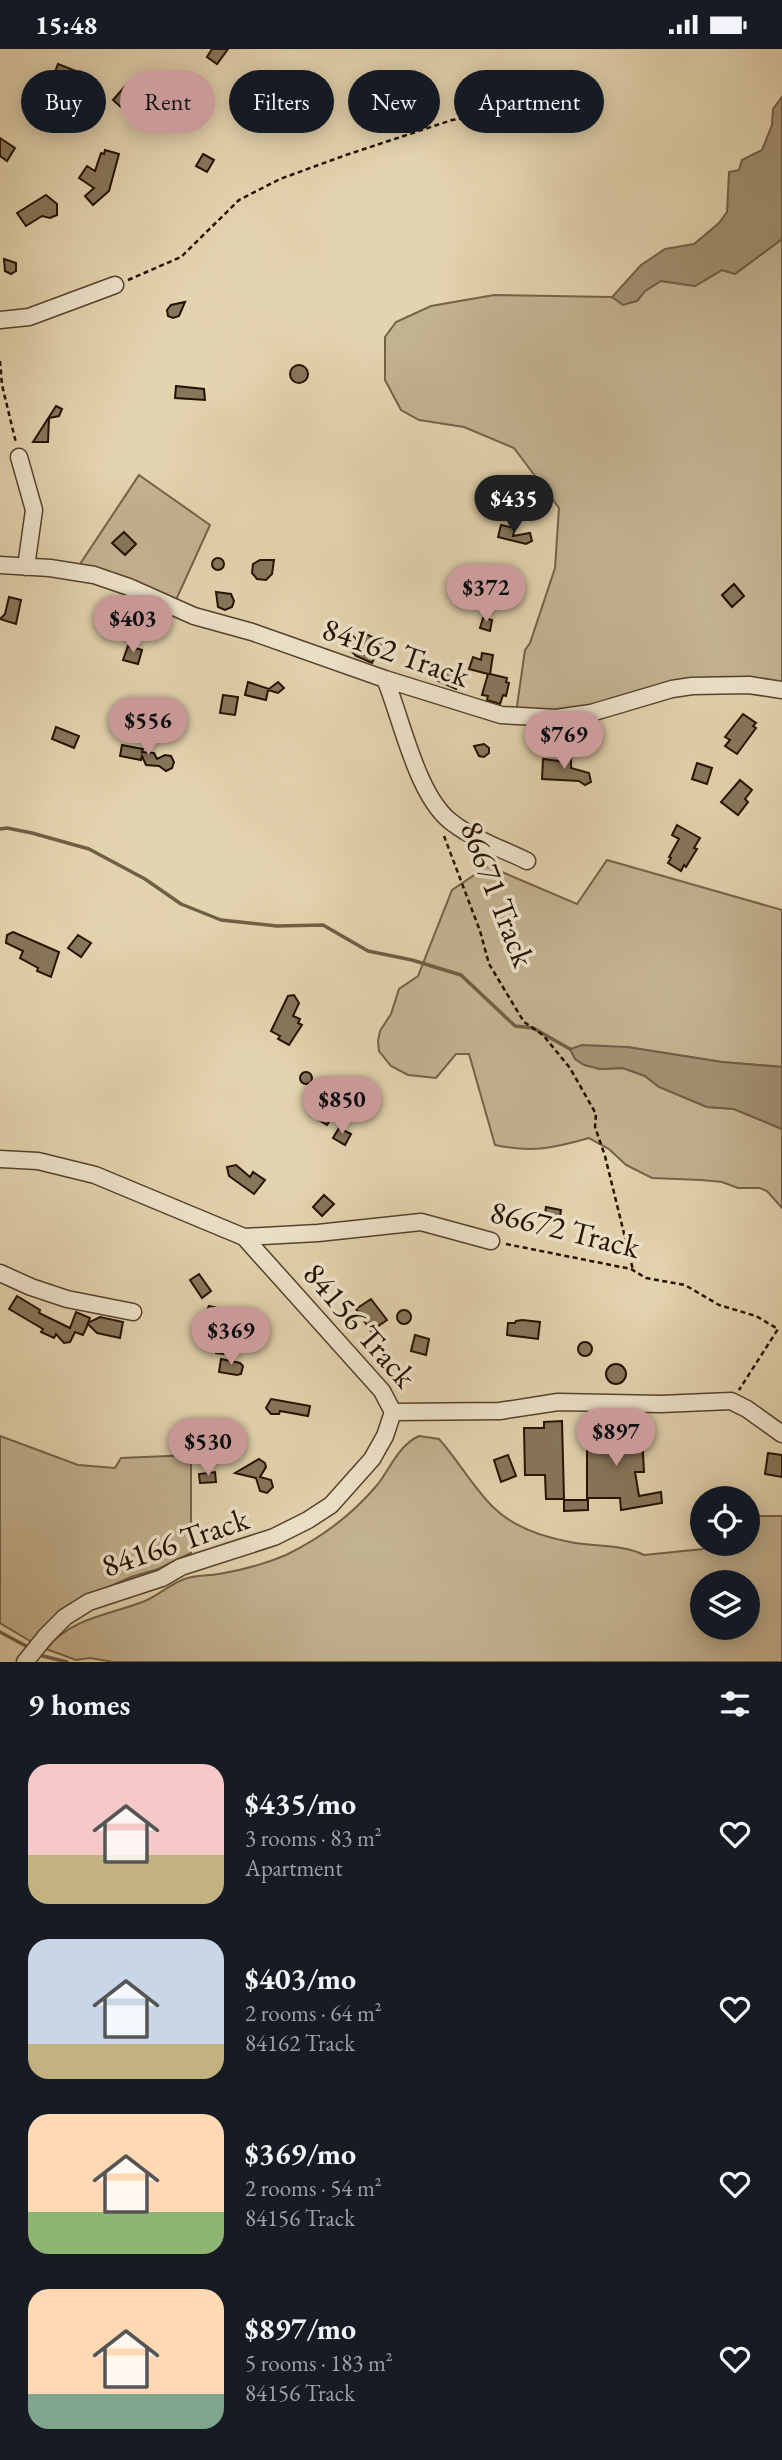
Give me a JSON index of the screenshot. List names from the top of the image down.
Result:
{
  "streets": {
    "street": [
      "84162 Track",
      "86671 Track",
      "86672 Track",
      "84156 Track",
      "84166 Track"
    ]
  },
  "crossings": [
    ["84162 Track", "86671 Track"],
    ["86671 Track", "86672 Track"],
    ["86672 Track", "84156 Track"],
    ["84156 Track", "84166 Track"]
  ],
  "page": {
    "status": "15:48",
    "chip": [
      "Buy",
      "Rent",
      "Filters",
      "New",
      "Apartment"
    ],
    "price": [
      "$435",
      "$372",
      "$403",
      "$556",
      "$769",
      "$850",
      "$369",
      "$897",
      "$530"
    ],
    "heading": "9 homes",
    "list": [
      {
        "name": "$435/mo",
        "note": "3 rooms · 83 m² · Apartment"
      },
      {
        "name": "$403/mo",
        "note": "2 rooms · 64 m² · 84162 Track"
      },
      {
        "name": "$369/mo",
        "note": "2 rooms · 54 m² · 84156 Track"
      },
      {
        "name": "$897/mo",
        "note": "5 rooms · 183 m² · 84156 Track"
      }
    ]
  }
}
